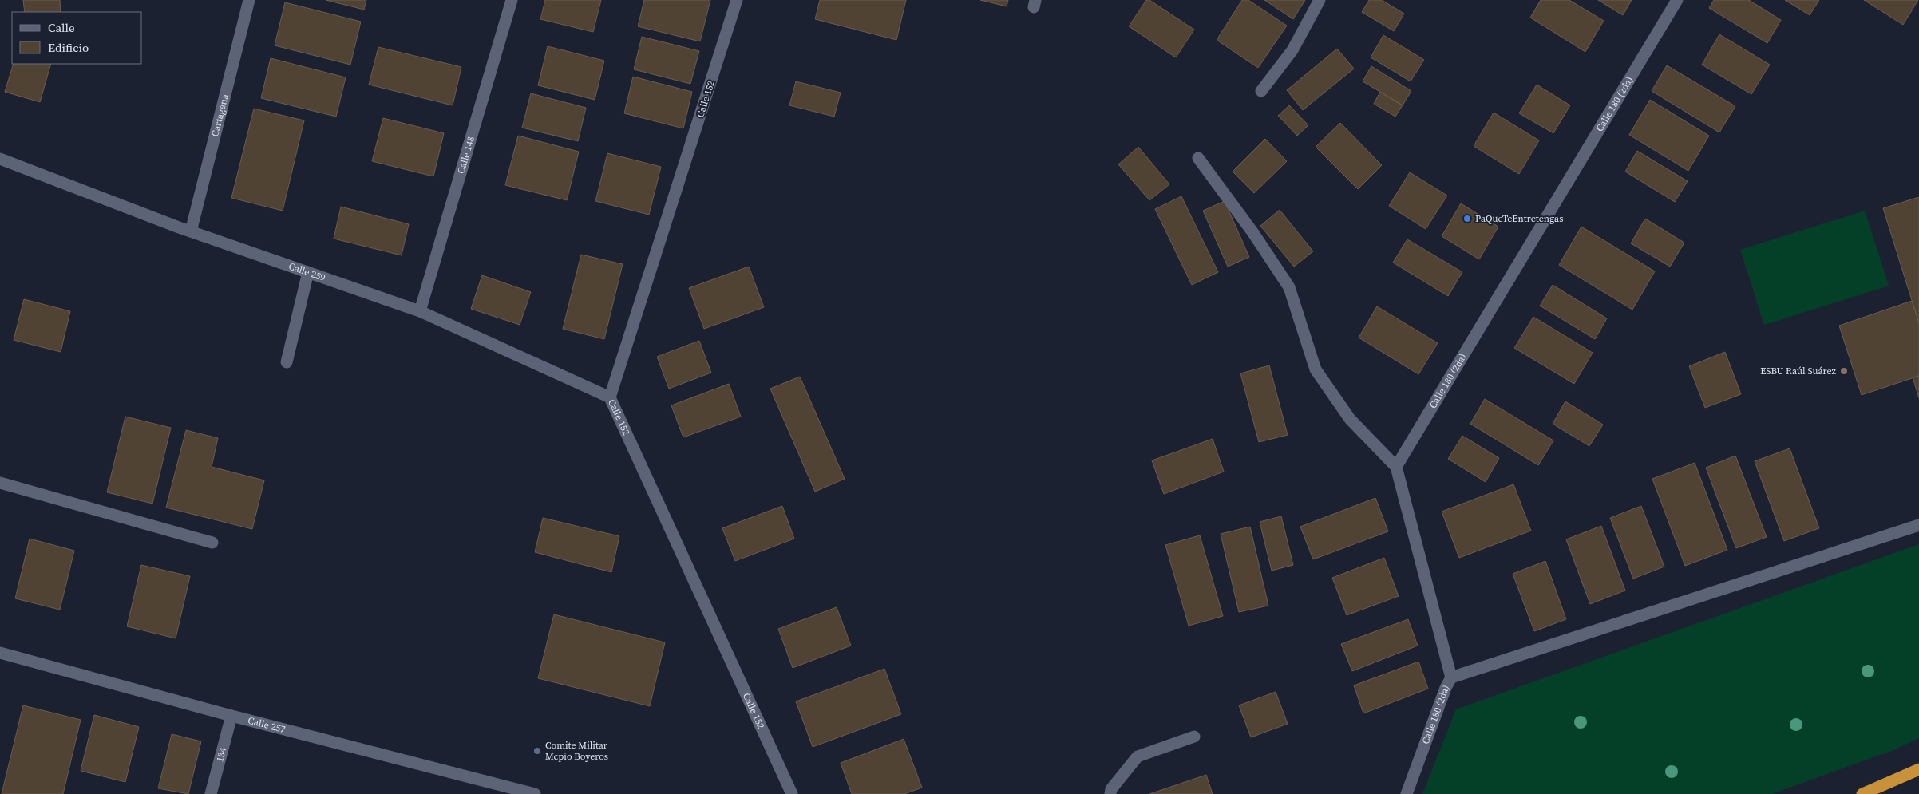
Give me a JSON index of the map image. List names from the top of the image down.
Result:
{
  "streets": {
    "street": [
      "Calle 152",
      "Calle 180 (2da)",
      "Cartagena",
      "Calle 148",
      "Calle 259",
      "Calle 257",
      "134"
    ]
  },
  "crossings": [
    ["Calle 152", "Calle 259"],
    ["Cartagena", "Calle 259"],
    ["Calle 148", "Calle 259"],
    ["Calle 257", "134"]
  ],
  "places": ["PaQueTeEntretengas", "ESBU Raúl Suárez", "Comite Militar Mcpio Boyeros"],
  "legend": ["Calle", "Edificio"]
}
